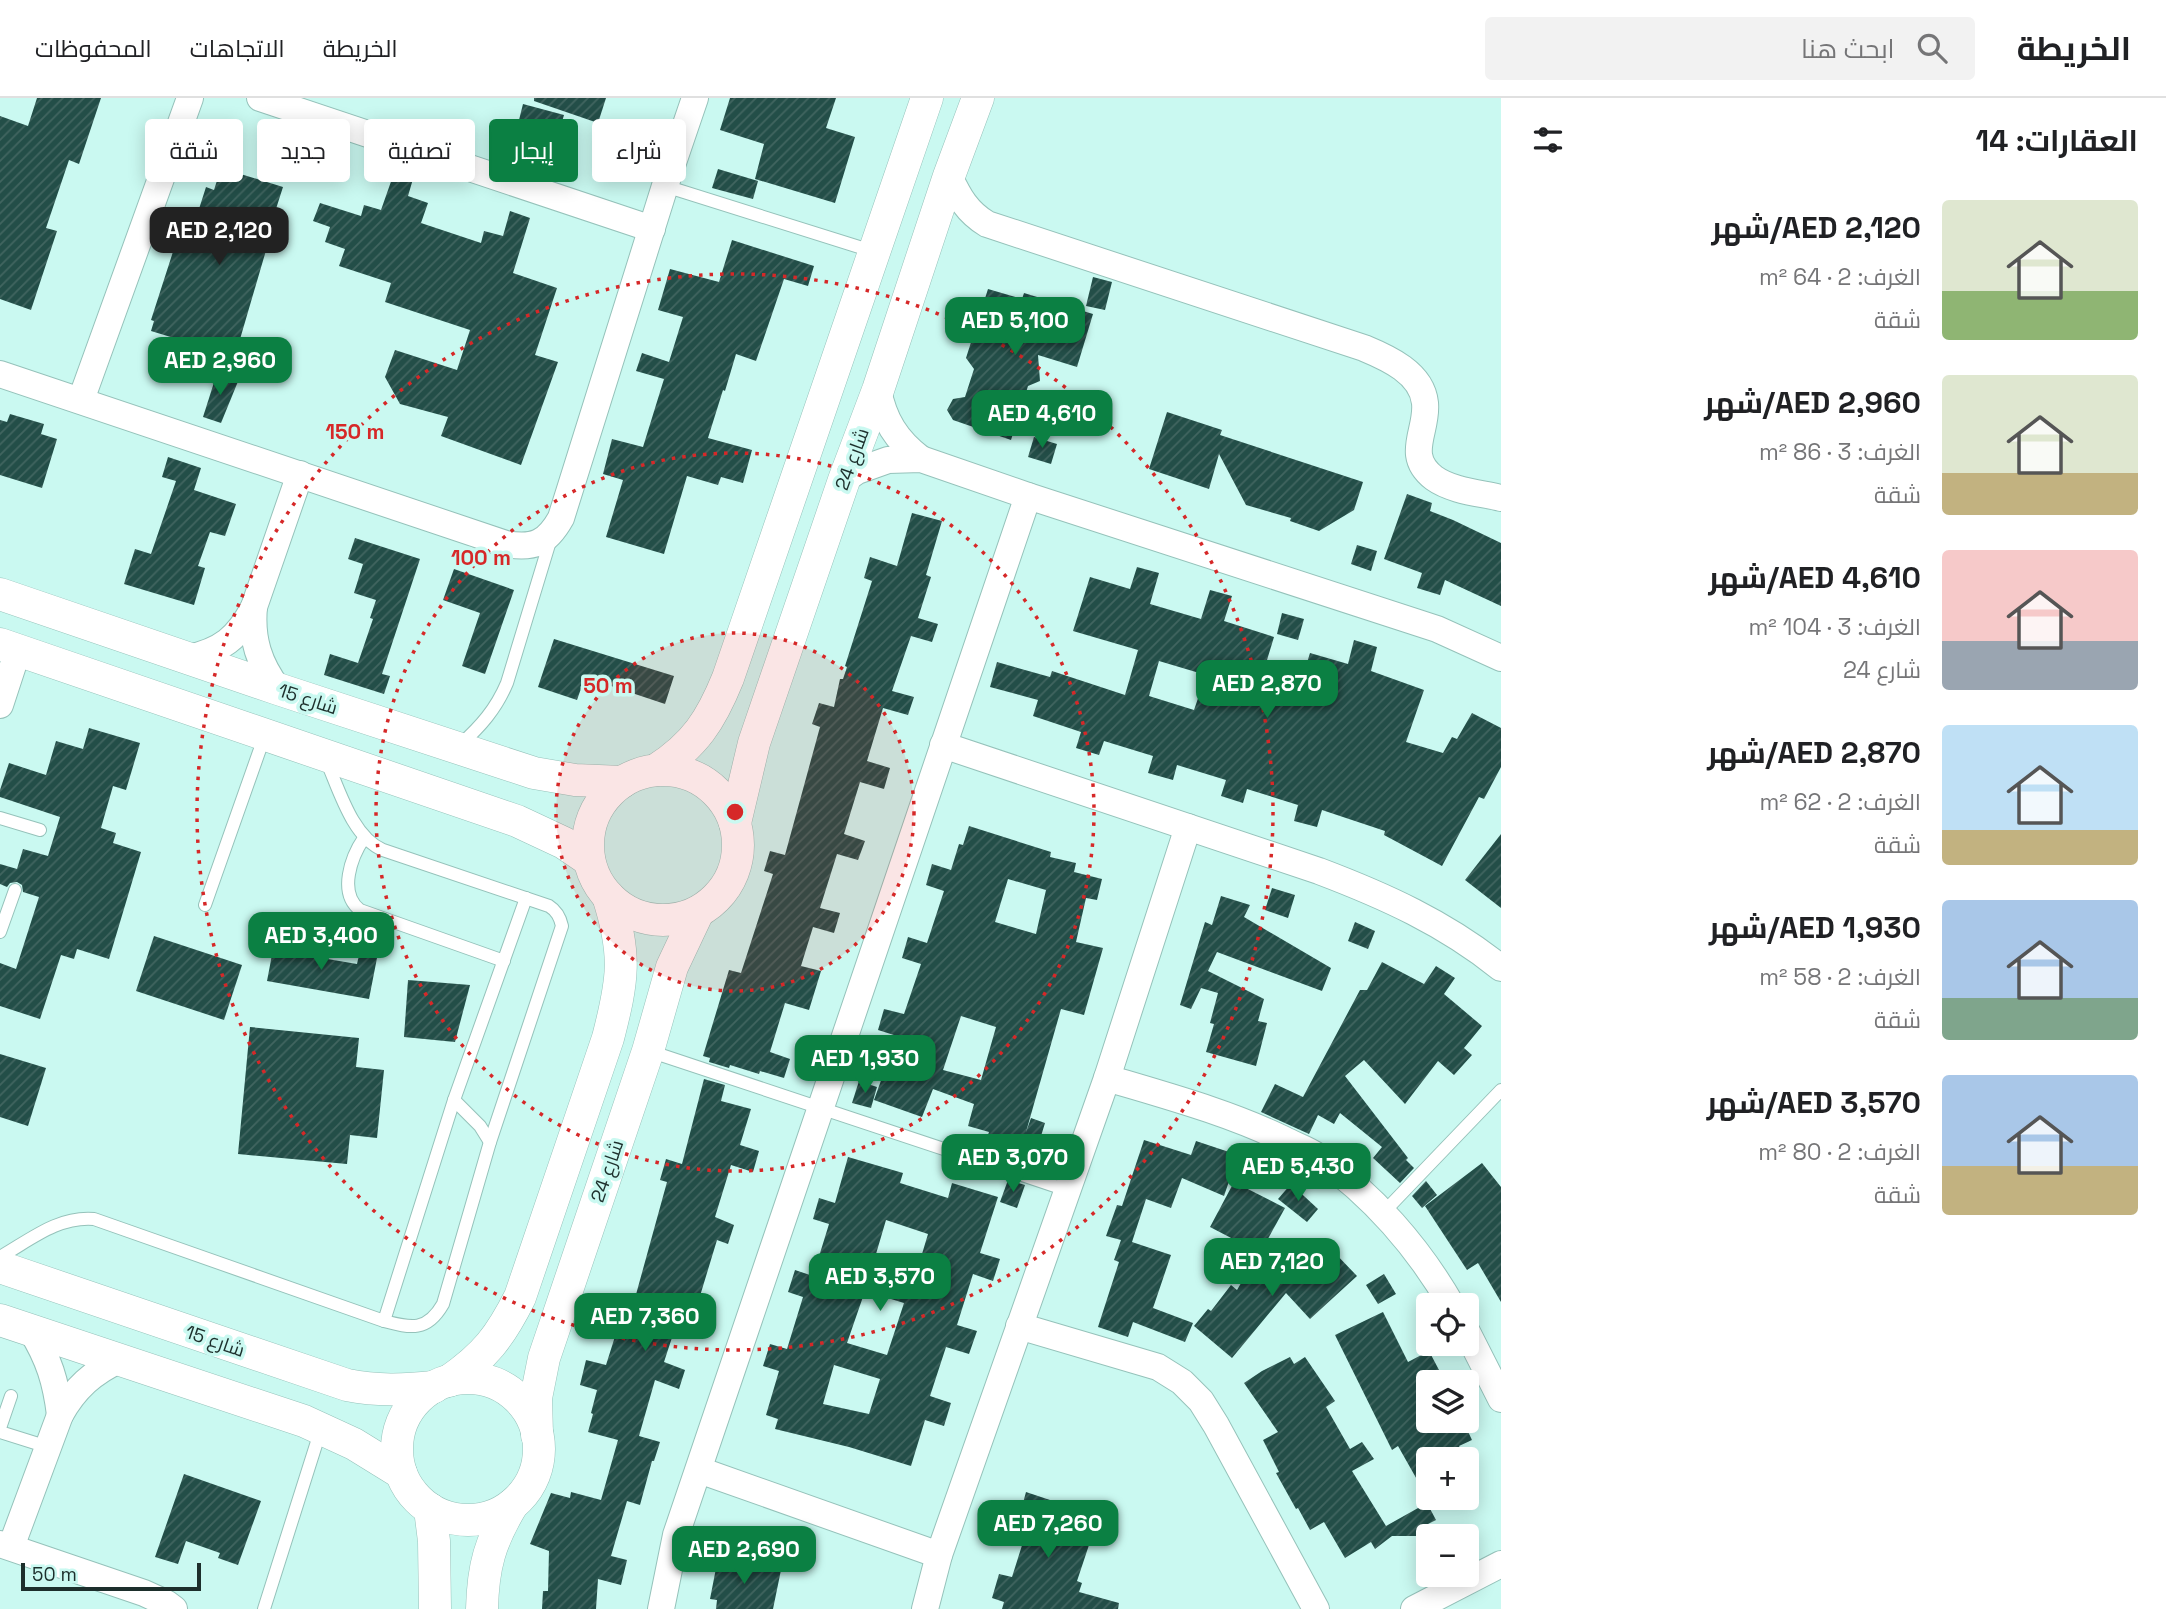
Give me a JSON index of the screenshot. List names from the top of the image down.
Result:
{
  "streets": {
    "street": ["شارع 24", "شارع 15"]
  },
  "crossings": [
    ["شارع 24", "شارع 15"]
  ],
  "scale_bar": "50 m",
  "page": {
    "header": "الخريطة",
    "search": "ابحث هنا",
    "nav": ["الخريطة", "الاتجاهات", "المحفوظات"],
    "heading": "العقارات: 14",
    "chip": [
      "شراء",
      "إيجار",
      "تصفية",
      "جديد",
      "شقة"
    ],
    "list": [
      {
        "name": "AED 2,120/شهر",
        "note": "الغرف: 2 · 64 m² · شقة"
      },
      {
        "name": "AED 2,960/شهر",
        "note": "الغرف: 3 · 86 m² · شقة"
      },
      {
        "name": "AED 4,610/شهر",
        "note": "الغرف: 3 · 104 m² · شارع 24"
      },
      {
        "name": "AED 2,870/شهر",
        "note": "الغرف: 2 · 62 m² · شقة"
      },
      {
        "name": "AED 1,930/شهر",
        "note": "الغرف: 2 · 58 m² · شقة"
      },
      {
        "name": "AED 3,570/شهر",
        "note": "الغرف: 2 · 80 m² · شقة"
      }
    ],
    "price": [
      "AED 2,120",
      "AED 5,100",
      "AED 2,960",
      "AED 4,610",
      "AED 2,870",
      "AED 3,400",
      "AED 1,930",
      "AED 3,070",
      "AED 5,430",
      "AED 7,120",
      "AED 3,570",
      "AED 7,360",
      "AED 7,260",
      "AED 2,690"
    ],
    "map_buttons": ["+", "−"],
    "scale": "50 m"
  },
  "rings": ["150 m", "100 m", "50 m"]
}
